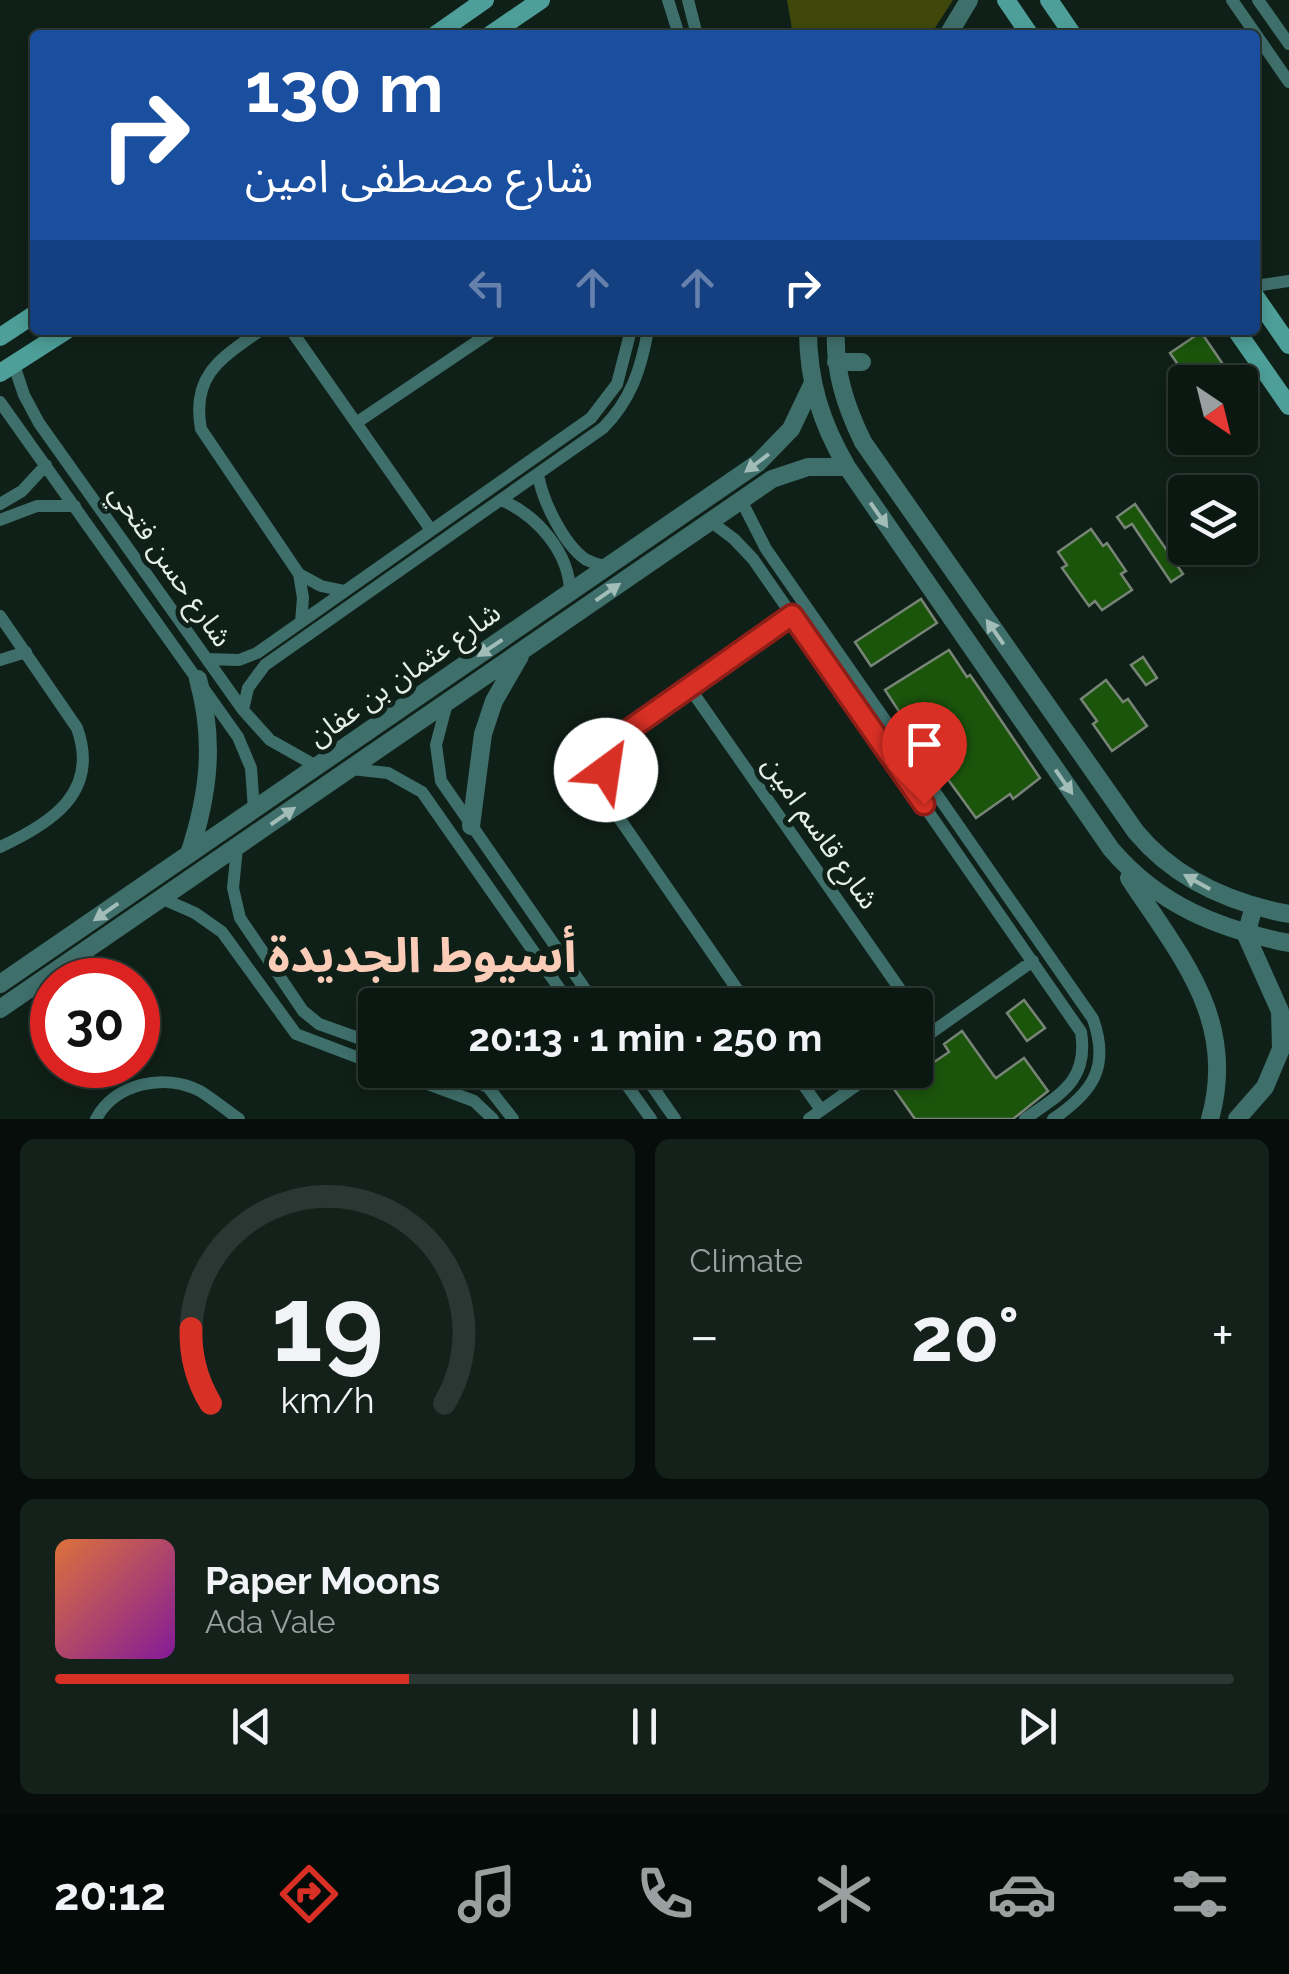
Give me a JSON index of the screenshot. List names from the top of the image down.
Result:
{
  "streets": {
    "street": ["شارع حسن فتحي", "شارع عثمان بن عفان", "شارع قاسم امين"]
  },
  "crossings": [
    ["شارع حسن فتحي", "شارع عثمان بن عفان"]
  ],
  "districts": ["أسيوط الجديدة"],
  "north": "bottom right",
  "page": {
    "turn": ["130 m", "شارع مصطفى امين"],
    "limit": "30",
    "trip": "20:13 · 1 min · 250 m",
    "tile": "Climate",
    "heat": ["−", "20°", "+"],
    "song": ["Paper Moons", "Ada Vale"],
    "tabs": "20:12",
    "gauge": ["19", "km/h"]
  }
}
